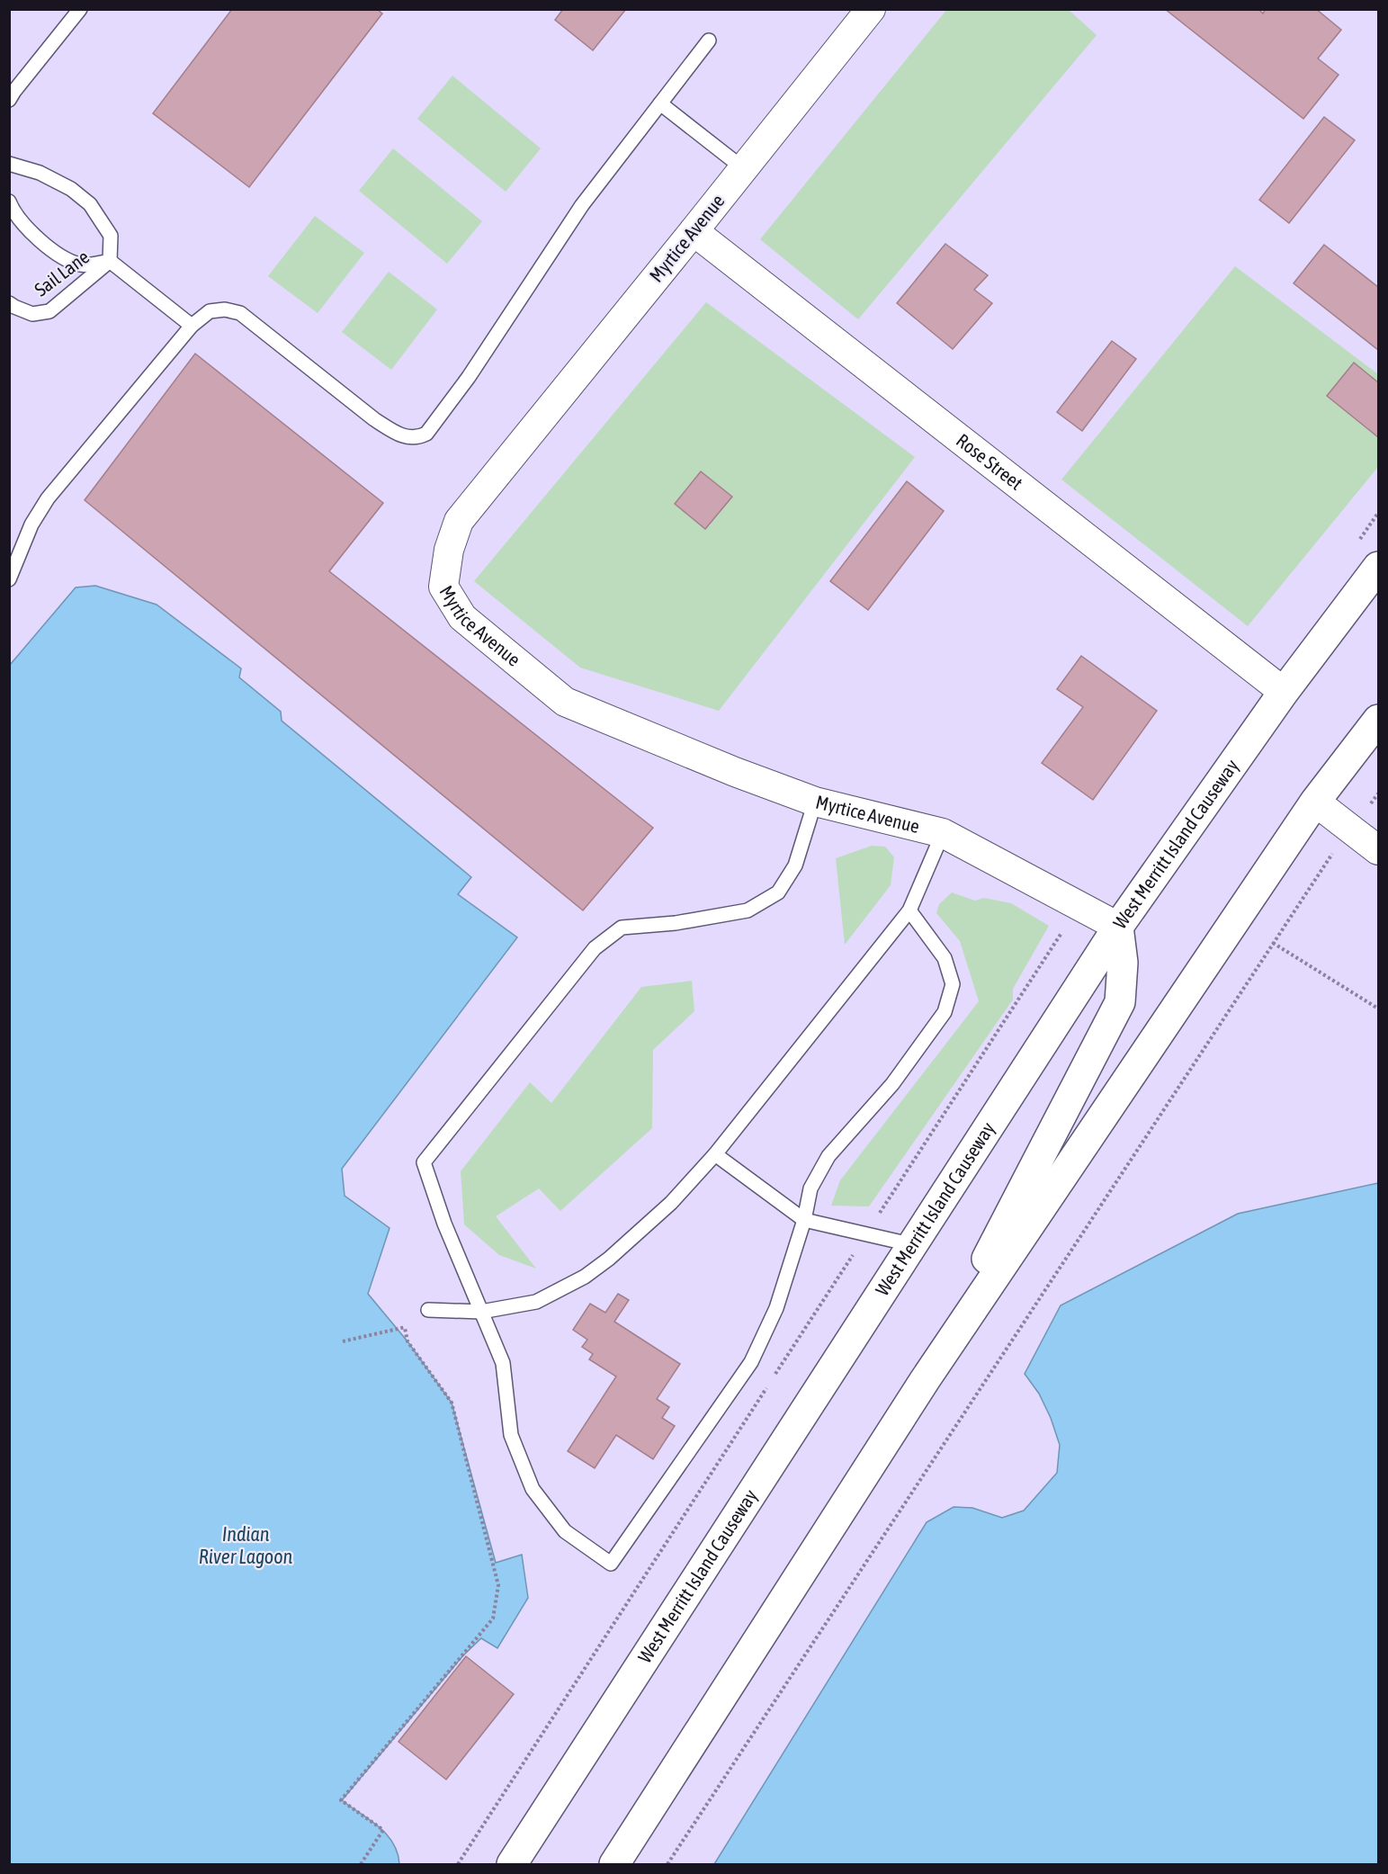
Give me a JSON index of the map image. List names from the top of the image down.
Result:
{
  "streets": {
    "main road": ["West Merritt Island Causeway"],
    "street": ["Myrtice Avenue", "Rose Street"],
    "lane": ["Sail Lane"]
  },
  "crossings": [
    ["Myrtice Avenue", "Rose Street"],
    ["Myrtice Avenue", "West Merritt Island Causeway"],
    ["Rose Street", "West Merritt Island Causeway"]
  ],
  "water": ["Indian River Lagoon"]
}
